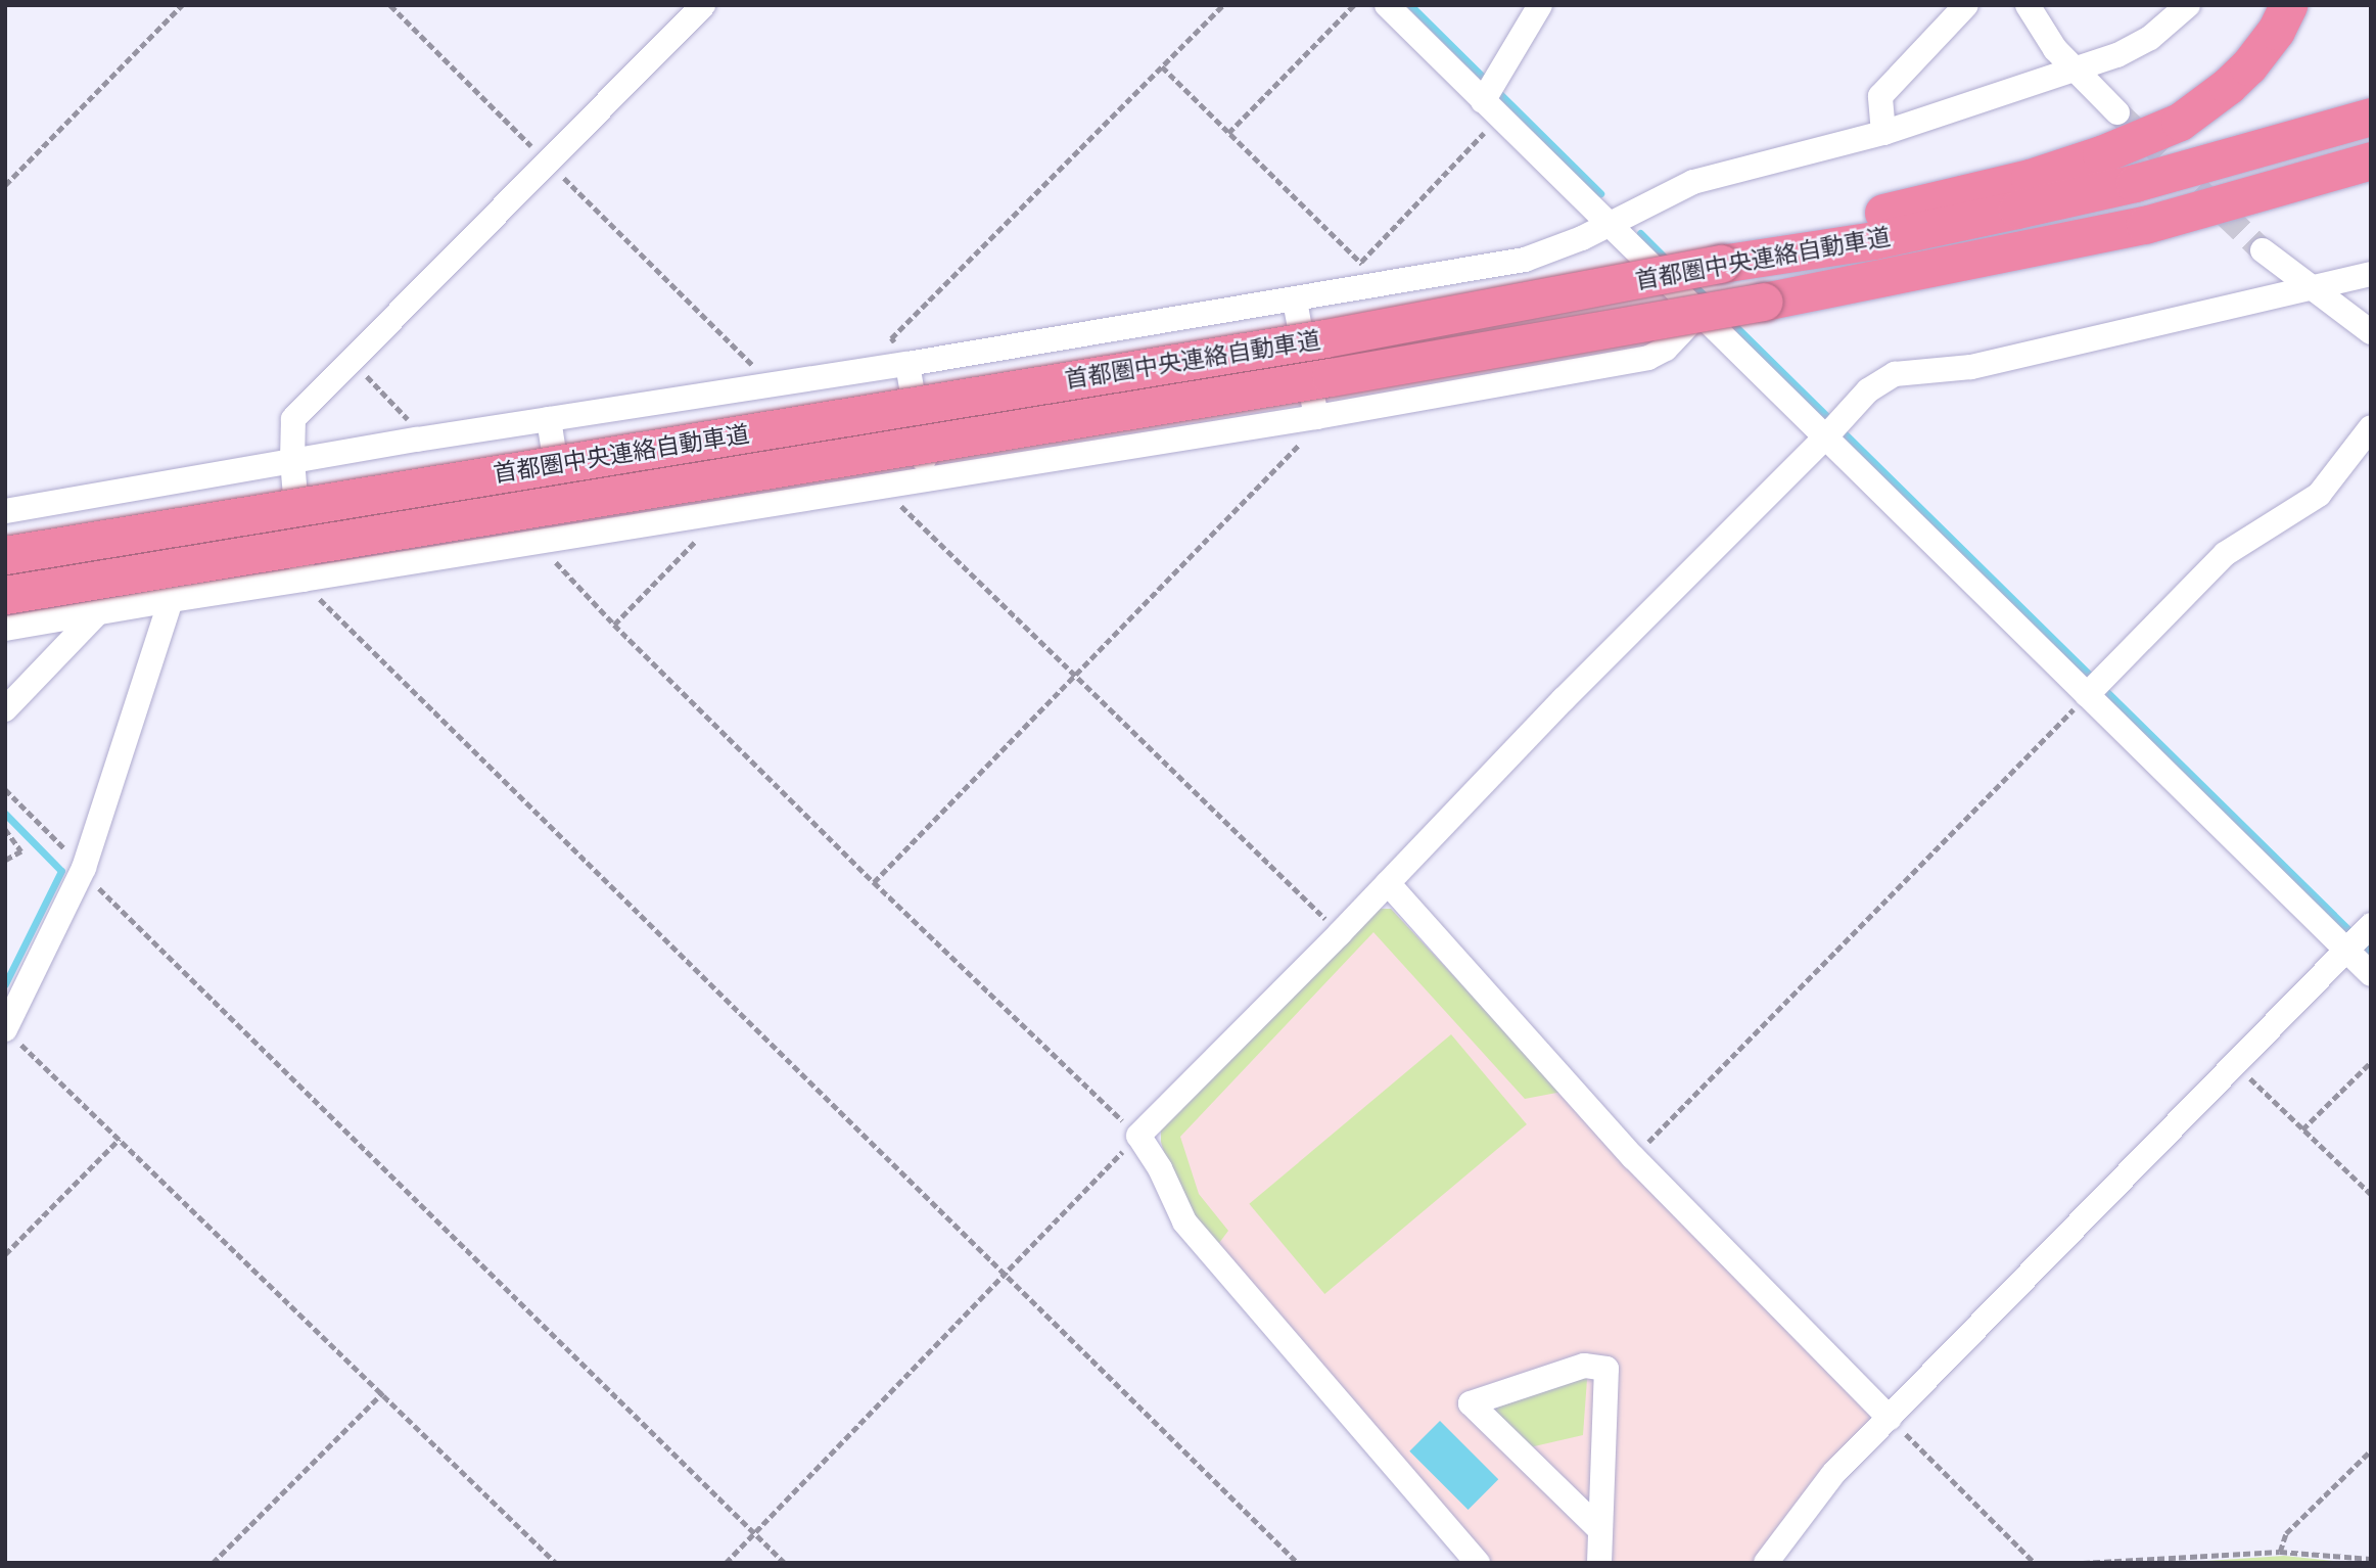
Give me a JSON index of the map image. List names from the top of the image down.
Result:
{
  "streets": {
    "highway": ["首都圏中央連絡自動車道"]
  }
}
